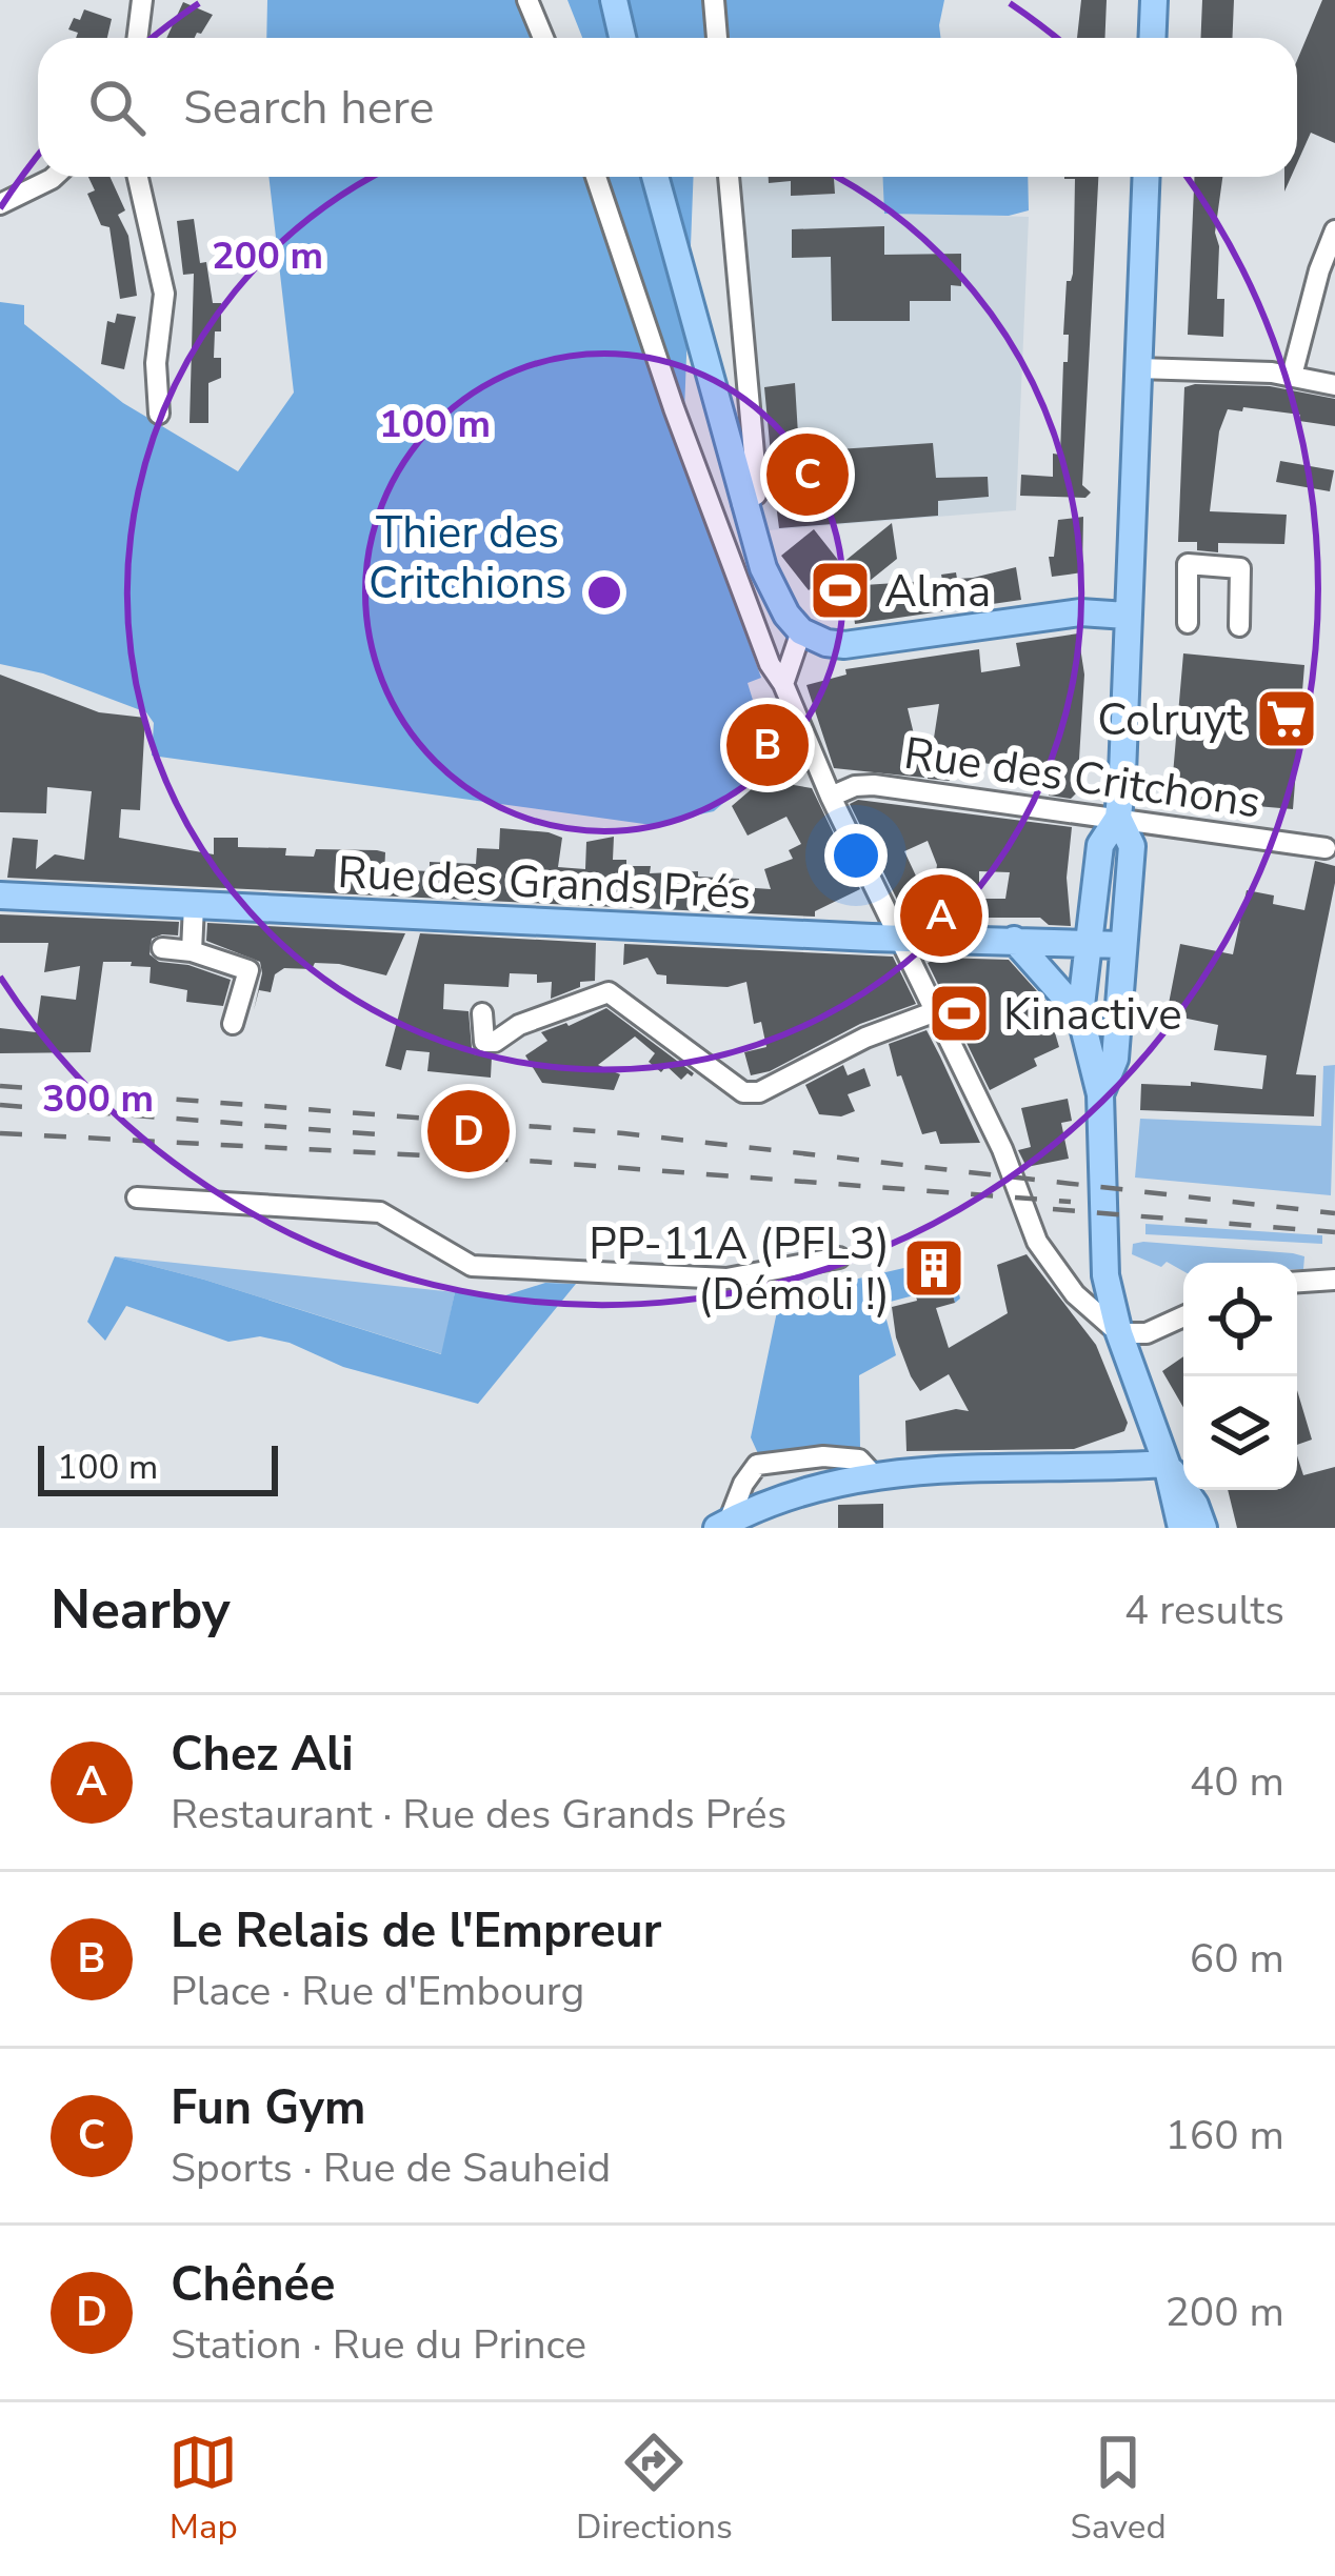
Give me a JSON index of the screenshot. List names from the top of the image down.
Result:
{
  "streets": {
    "main road": ["Rue des Grands Prés"],
    "street": ["Rue des Critchons"]
  },
  "parks": ["Thier des Critchions"],
  "places": {
    "sports": ["Alma", "Kinactive"],
    "supermarket": ["Colruyt"],
    "building": ["PP-11A (PFL3) (Démoli !)"]
  },
  "scale_bar": "100 m",
  "page": {
    "search": "Search here",
    "pins": [
      "C",
      "B",
      "A",
      "D"
    ],
    "scale": "100 m",
    "heading": ["Nearby", "4 results"],
    "list": [
      {
        "mark": "A",
        "name": "Chez Ali",
        "note": "Restaurant · Rue des Grands Prés",
        "value": "40 m"
      },
      {
        "mark": "B",
        "name": "Le Relais de l'Empreur",
        "note": "Place · Rue d'Embourg",
        "value": "60 m"
      },
      {
        "mark": "C",
        "name": "Fun Gym",
        "note": "Sports · Rue de Sauheid",
        "value": "160 m"
      },
      {
        "mark": "D",
        "name": "Chênée",
        "note": "Station · Rue du Prince",
        "value": "200 m"
      }
    ],
    "nav": ["Map", "Directions", "Saved"]
  },
  "rings": ["200 m", "100 m", "300 m"]
}
